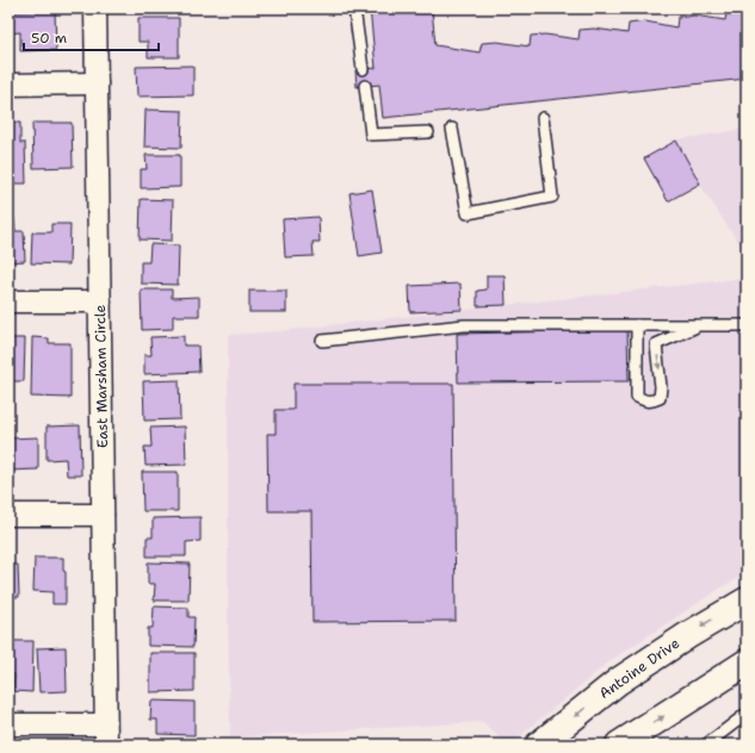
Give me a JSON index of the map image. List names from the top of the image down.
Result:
{
  "streets": {
    "main road": ["Antoine Drive"],
    "street": ["East Marsham Circle"]
  },
  "scale_bar": "50 m"
}
